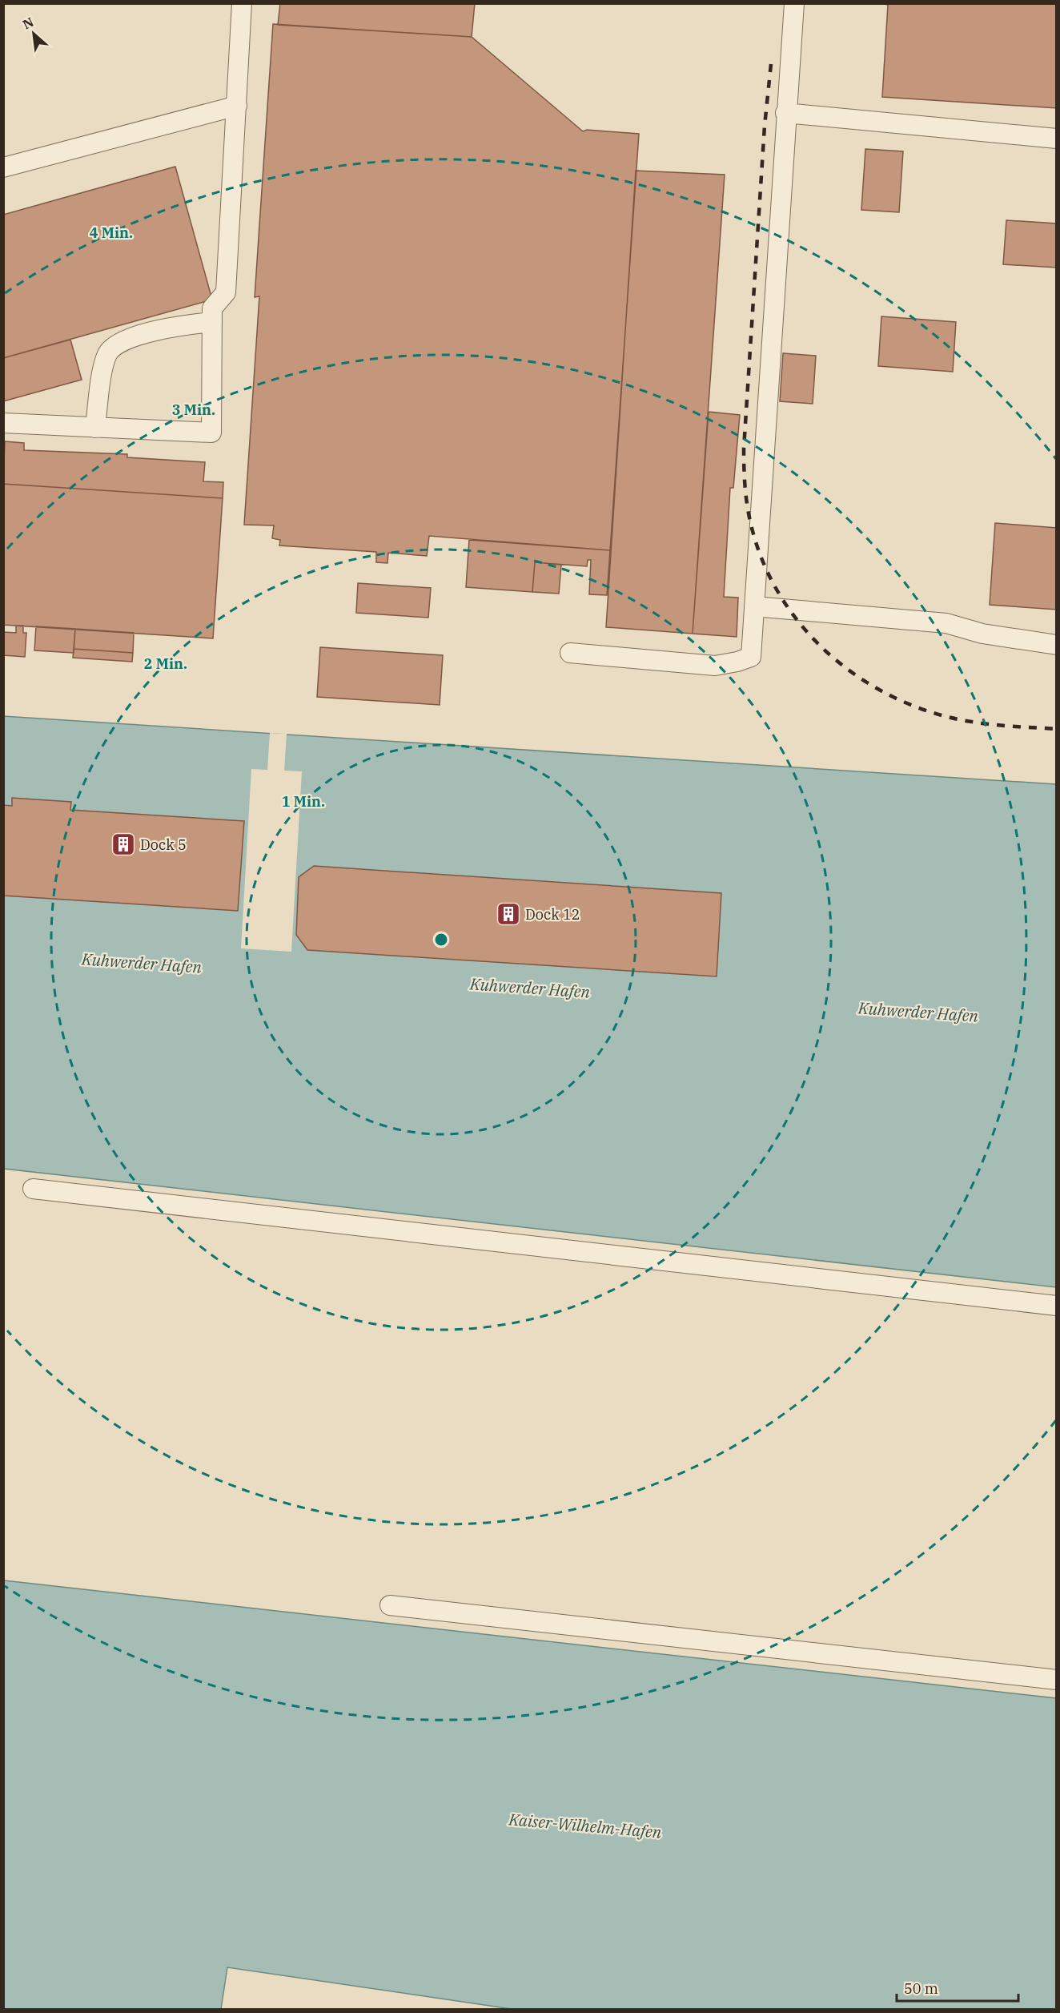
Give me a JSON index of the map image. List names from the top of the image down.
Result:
{
  "water": ["Kuhwerder Hafen", "Kaiser-Wilhelm-Hafen"],
  "places": {
    "building": ["Dock 5", "Dock 12"]
  },
  "scale_bar": "50 m",
  "north": "top left",
  "rings": [
    "4 Min.",
    "3 Min.",
    "2 Min.",
    "1 Min."
  ]
}
